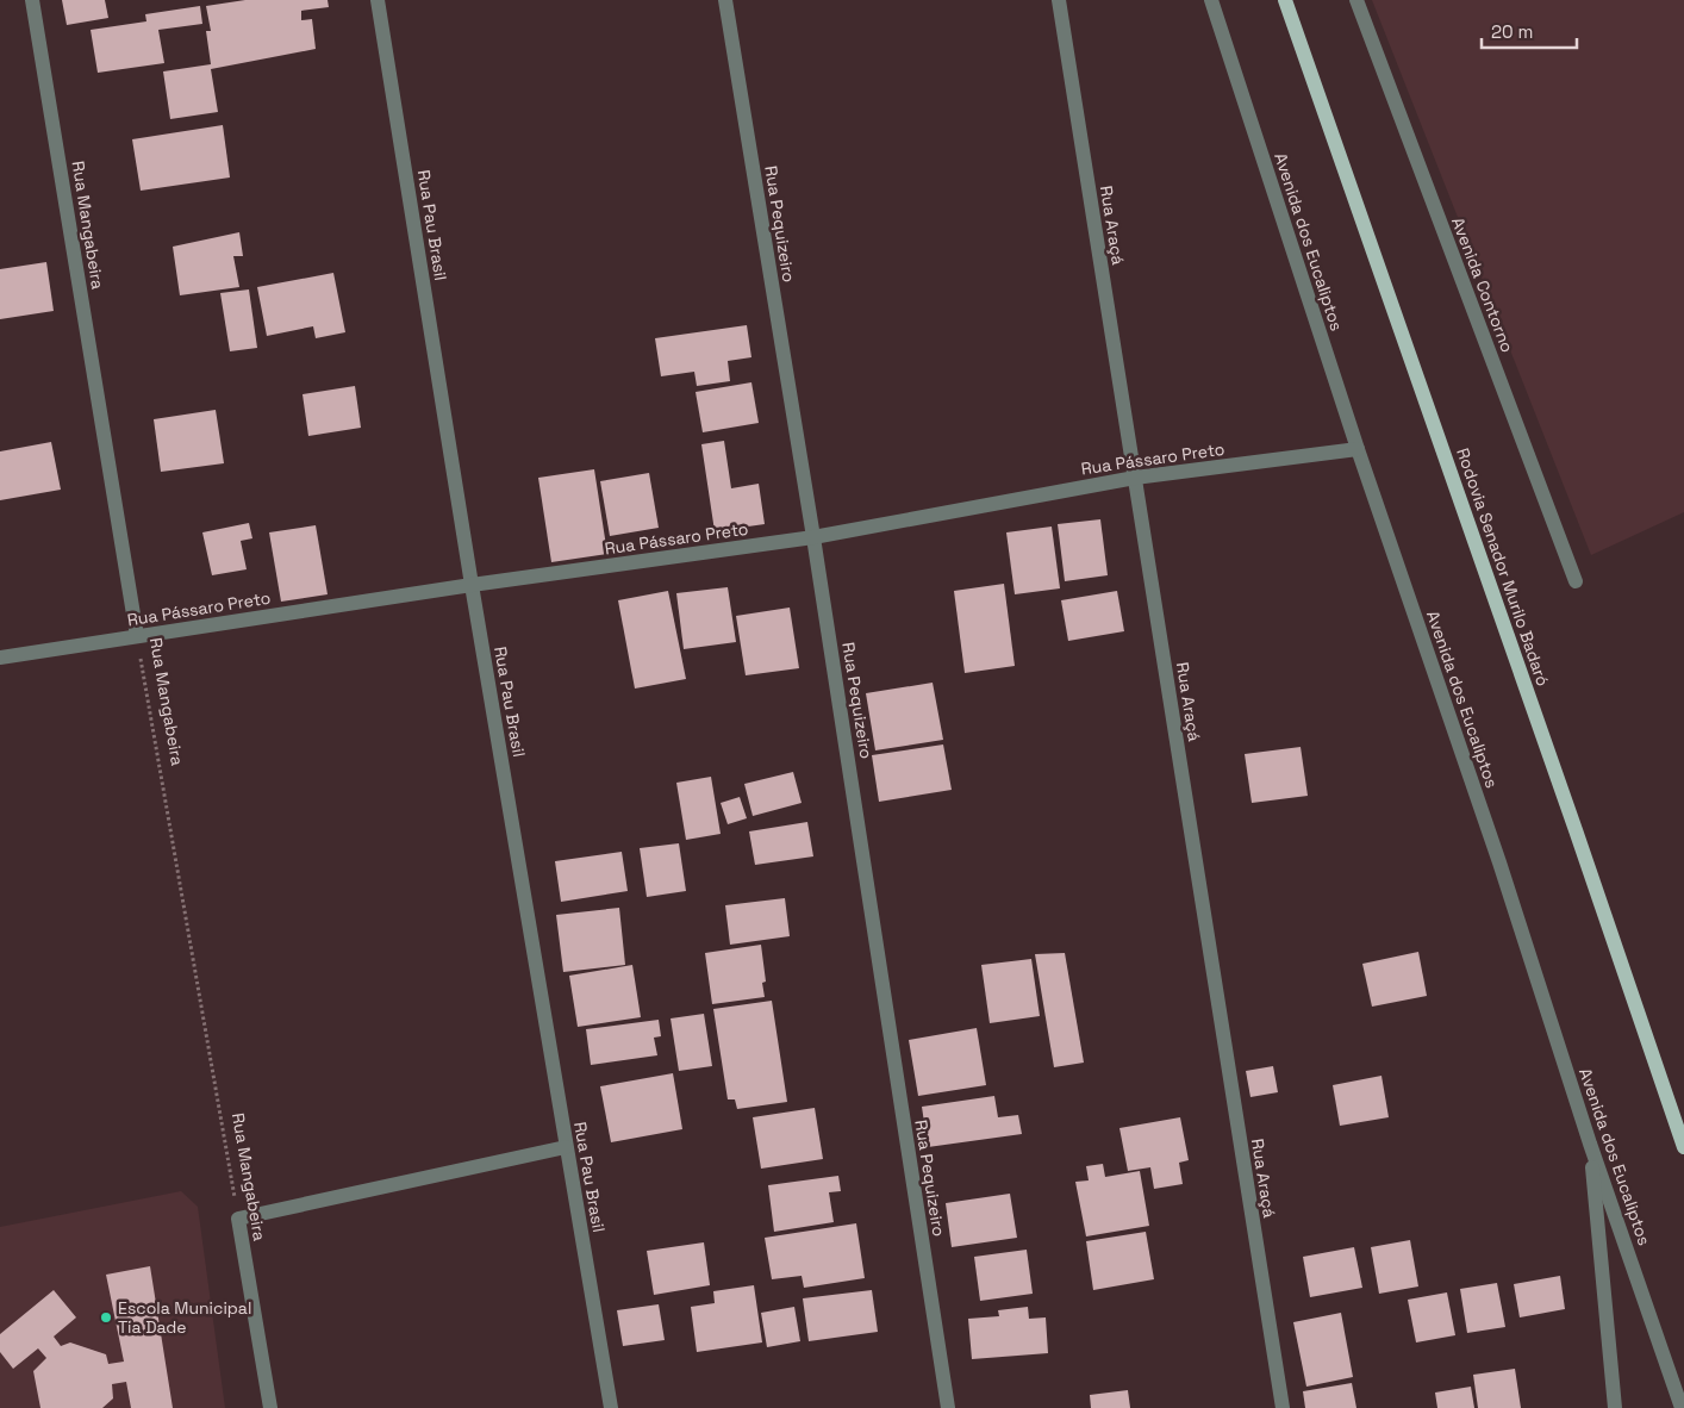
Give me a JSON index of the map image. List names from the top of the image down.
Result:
{
  "streets": {
    "main road": ["Rodovia Senador Murilo Badaró"],
    "street": [
      "Rua Pequizeiro",
      "Rua Mangabeira",
      "Rua Pau Brasil",
      "Rua Araçá",
      "Avenida dos Eucaliptos",
      "Avenida Contorno",
      "Rua Pássaro Preto"
    ]
  },
  "crossings": [
    ["Rua Pequizeiro", "Rua Pássaro Preto"],
    ["Rua Mangabeira", "Rua Pássaro Preto"],
    ["Rua Pau Brasil", "Rua Pássaro Preto"],
    ["Rua Araçá", "Rua Pássaro Preto"],
    ["Avenida dos Eucaliptos", "Rua Pássaro Preto"]
  ],
  "places": ["Escola Municipal Tia Dade"],
  "scale_bar": "20 m"
}
